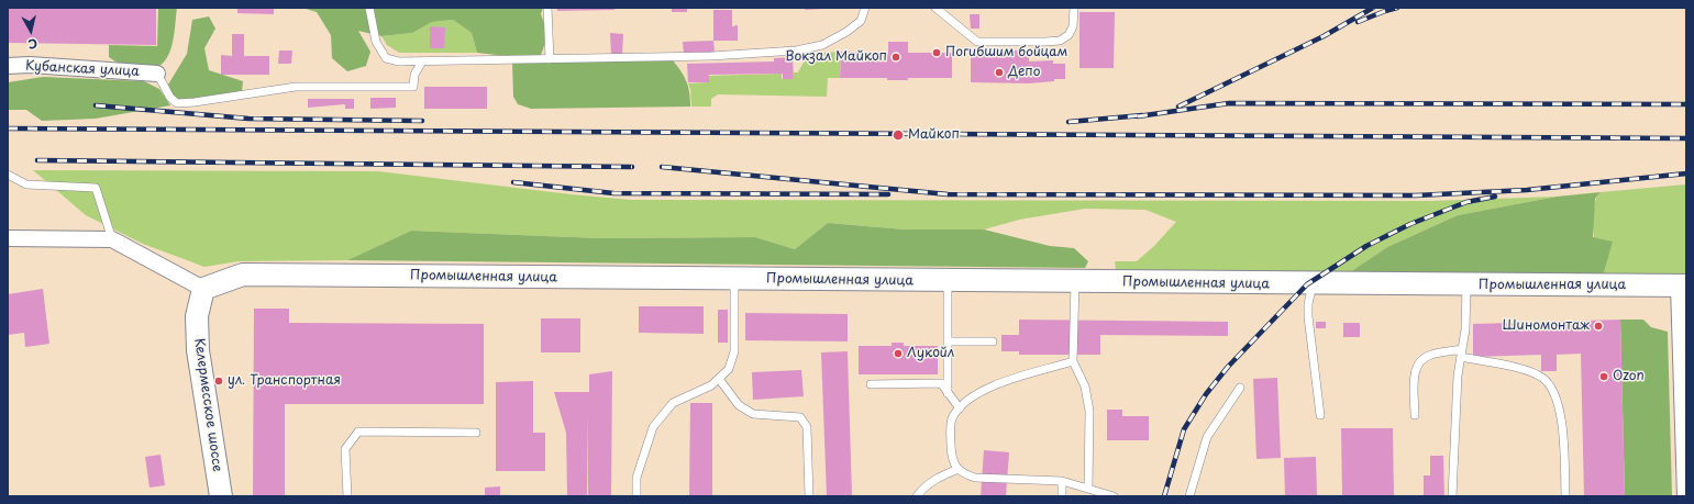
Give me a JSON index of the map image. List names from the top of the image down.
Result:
{
  "streets": {
    "main road": ["Промышленная улица", "Келермесское шоссе"],
    "street": ["Кубанская улица"]
  },
  "crossings": [
    ["Промышленная улица", "Келермесское шоссе"]
  ],
  "places": [
    "Погибшим бойцам",
    "Вокзал Майкоп",
    "Депо",
    "Майкоп",
    "Шиномонтаж",
    "Лукойл",
    "Ozon",
    "ул. Транспортная"
  ],
  "north": "bottom"
}
